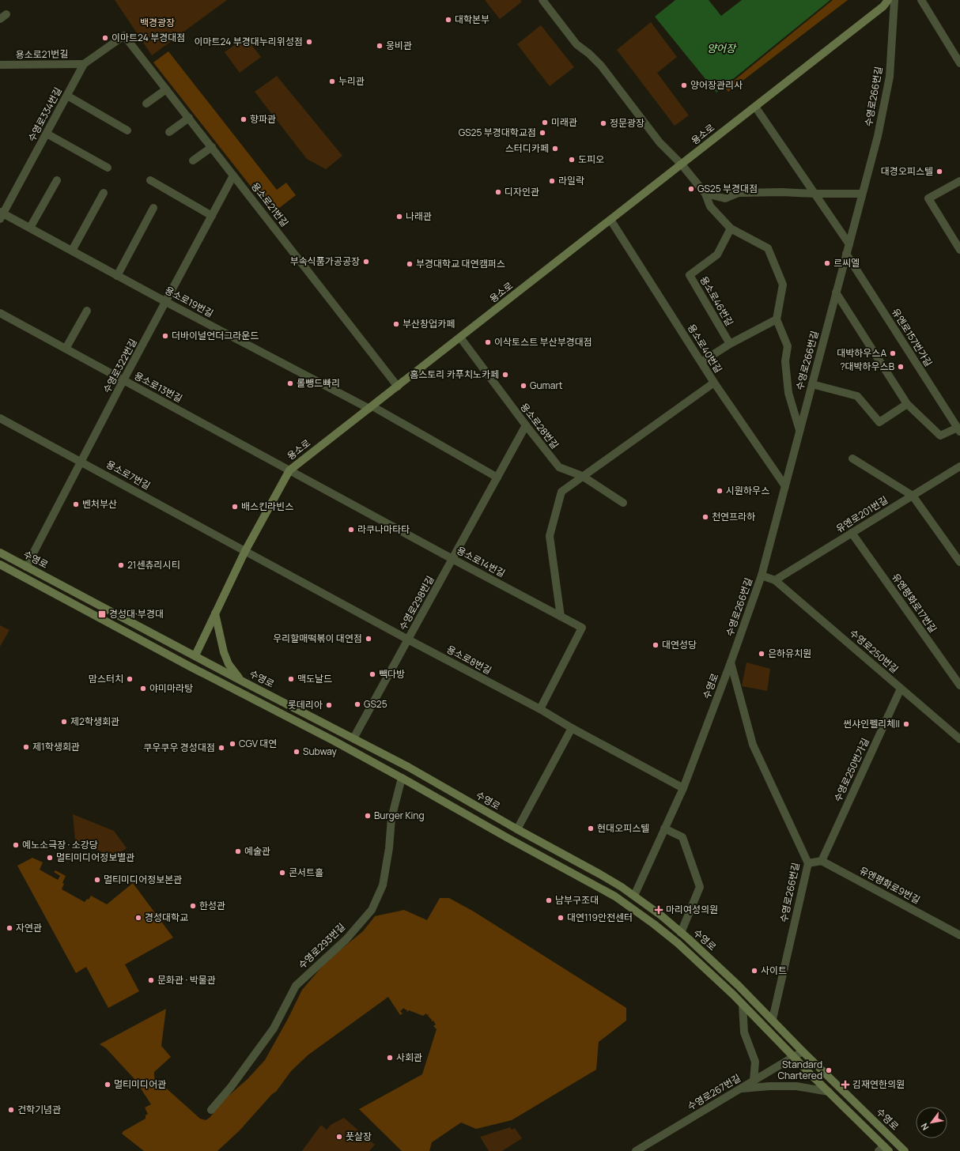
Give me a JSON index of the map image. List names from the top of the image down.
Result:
{
  "streets": {
    "main road": ["용소로", "수영로"],
    "street": [
      "용소로21번길",
      "수영로266번길",
      "수영로334번길",
      "용소로46번길",
      "용소로19번길",
      "유엔로157번가길",
      "용소로40번길",
      "수영로322번길",
      "용소로13번길",
      "용소로28번길",
      "용소로7번길",
      "유엔로201번길",
      "용소로14번길",
      "수영로298번길",
      "유엔평화로17번길",
      "수영로250번길",
      "용소로8번길",
      "수영로250번가길",
      "유엔평화로9번길",
      "수영로293번길",
      "수영로267번길"
    ]
  },
  "crossings": [
    ["용소로21번길", "수영로334번길"],
    ["용소로21번길", "용소로"],
    ["용소로21번길", "수영로322번길"],
    ["수영로266번길", "유엔로157번가길"],
    ["수영로266번길", "용소로40번길"],
    ["수영로266번길", "수영로"],
    ["수영로334번길", "용소로19번길"],
    ["용소로", "용소로19번길"],
    ["용소로", "용소로40번길"],
    ["용소로", "용소로13번길"],
    ["용소로", "용소로28번길"],
    ["용소로", "용소로7번길"],
    ["용소로", "수영로"],
    ["용소로", "용소로14번길"],
    ["용소로", "용소로8번길"],
    ["용소로19번길", "수영로322번길"],
    ["수영로322번길", "용소로13번길"],
    ["수영로322번길", "용소로7번길"],
    ["수영로322번길", "수영로"],
    ["용소로13번길", "용소로14번길"],
    ["용소로28번길", "수영로298번길"],
    ["용소로7번길", "용소로8번길"],
    ["유엔로201번길", "유엔평화로17번길"],
    ["유엔로201번길", "수영로250번길"],
    ["수영로", "수영로298번길"],
    ["수영로", "용소로8번길"],
    ["수영로", "수영로267번길"],
    ["용소로14번길", "수영로298번길"],
    ["용소로14번길", "용소로8번길"],
    ["수영로298번길", "용소로8번길"],
    ["수영로250번길", "수영로250번가길"],
    ["수영로250번가길", "유엔평화로9번길"]
  ],
  "water": ["양어장"],
  "parks": ["백경광장"],
  "places": {
    "other": [
      "대학본부",
      "이마트24 부경대점",
      "이마트24 부경대누리위성점",
      "웅비관",
      "누리관",
      "양어장관리사",
      "향파관",
      "미래관",
      "정문광장",
      "GS25 부경대학교점",
      "스터디카페",
      "도피오",
      "대경오피스텔",
      "라일락",
      "GS25 부경대점",
      "디자인관",
      "나래관",
      "부속식품가공공장",
      "르씨엘",
      "부경대학교 대연캠퍼스",
      "부산창업카페",
      "더바이널언더그라운드",
      "이삭토스트 부산부경대점",
      "대박하우스A",
      "?대박하우스B",
      "홈스토리 카푸치노카페",
      "롤뺑드빠리",
      "Gumart",
      "시원하우스",
      "벤처부산",
      "배스킨라빈스",
      "천연프라하",
      "라쿠나마타타",
      "21센츄리시티",
      "우리할매떡볶이 대연점",
      "대연성당",
      "은하유치원",
      "빽다방",
      "맘스터치",
      "맥도날드",
      "야미마라탕",
      "GS25",
      "롯데리아",
      "제2학생회관",
      "썬샤인펠리체II",
      "CGV 대연",
      "제1학생회관",
      "쿠우쿠우 경성대점",
      "Subway",
      "Burger King",
      "현대오피스텔",
      "예노소극장 · 소강당",
      "예술관",
      "멀티미디어정보별관",
      "콘서트홀",
      "멀티미디어정보본관",
      "남부구조대",
      "한성관",
      "경성대학교",
      "대연119안전센터",
      "자연관",
      "사이트",
      "문화관 · 박물관",
      "사회관",
      "Standard Chartered",
      "멀티미디어관",
      "건학기념관",
      "풋살장"
    ],
    "transit": ["경성대·부경대"],
    "health": ["마리여성의원", "김재연한의원"]
  },
  "north": "bottom left"
}
